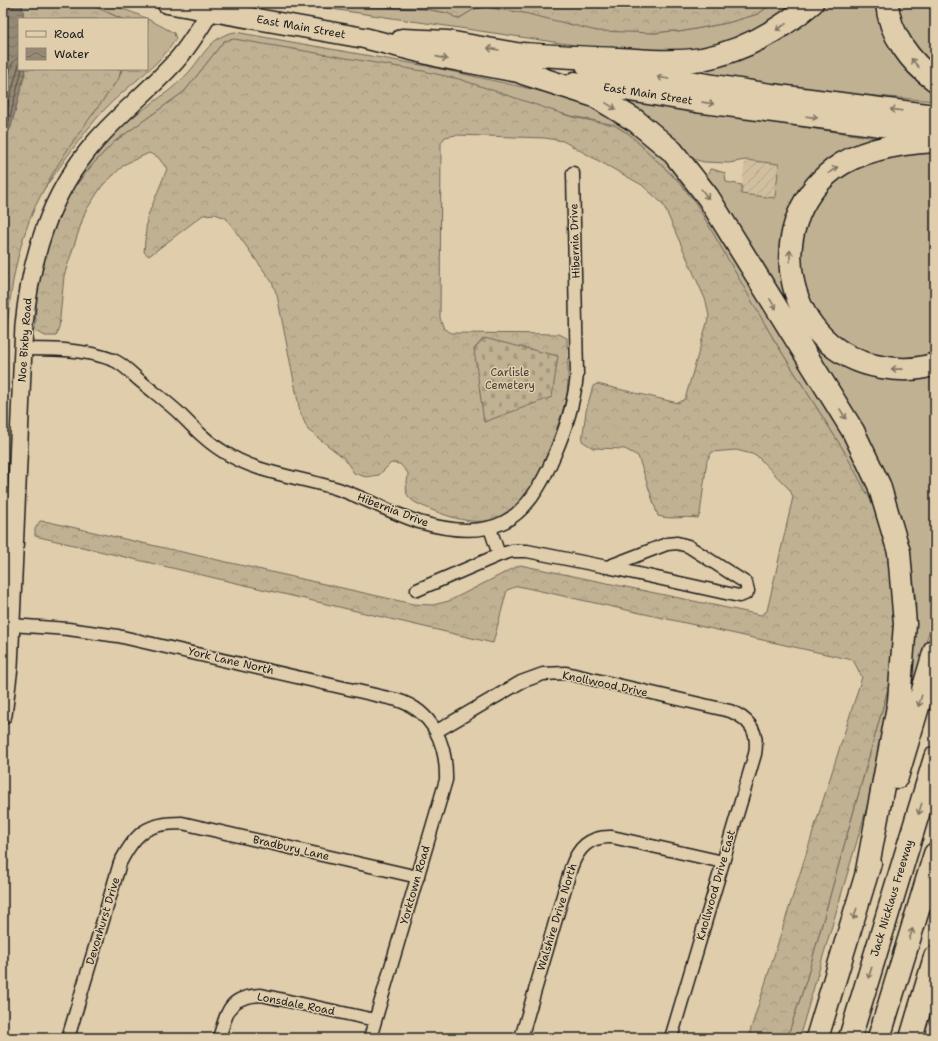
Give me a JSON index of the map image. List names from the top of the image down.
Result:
{
  "streets": {
    "highway": ["Jack Nicklaus Freeway"],
    "main road": ["East Main Street"],
    "street": [
      "Hibernia Drive",
      "Noe Bixby Road",
      "York Lane North",
      "Knollwood Drive",
      "Bradbury Lane",
      "Yorktown Road",
      "Knollwood Drive East",
      "Walshire Drive North",
      "Devonhurst Drive",
      "Lonsdale Road"
    ]
  },
  "crossings": [
    ["East Main Street", "Noe Bixby Road"],
    ["Hibernia Drive", "Noe Bixby Road"],
    ["Noe Bixby Road", "York Lane North"],
    ["York Lane North", "Knollwood Drive"],
    ["York Lane North", "Yorktown Road"],
    ["Knollwood Drive", "Yorktown Road"],
    ["Knollwood Drive", "Knollwood Drive East"],
    ["Bradbury Lane", "Yorktown Road"],
    ["Bradbury Lane", "Devonhurst Drive"],
    ["Yorktown Road", "Lonsdale Road"],
    ["Knollwood Drive East", "Walshire Drive North"]
  ],
  "parks": ["Carlisle Cemetery"],
  "legend": ["Road", "Water"]
}
